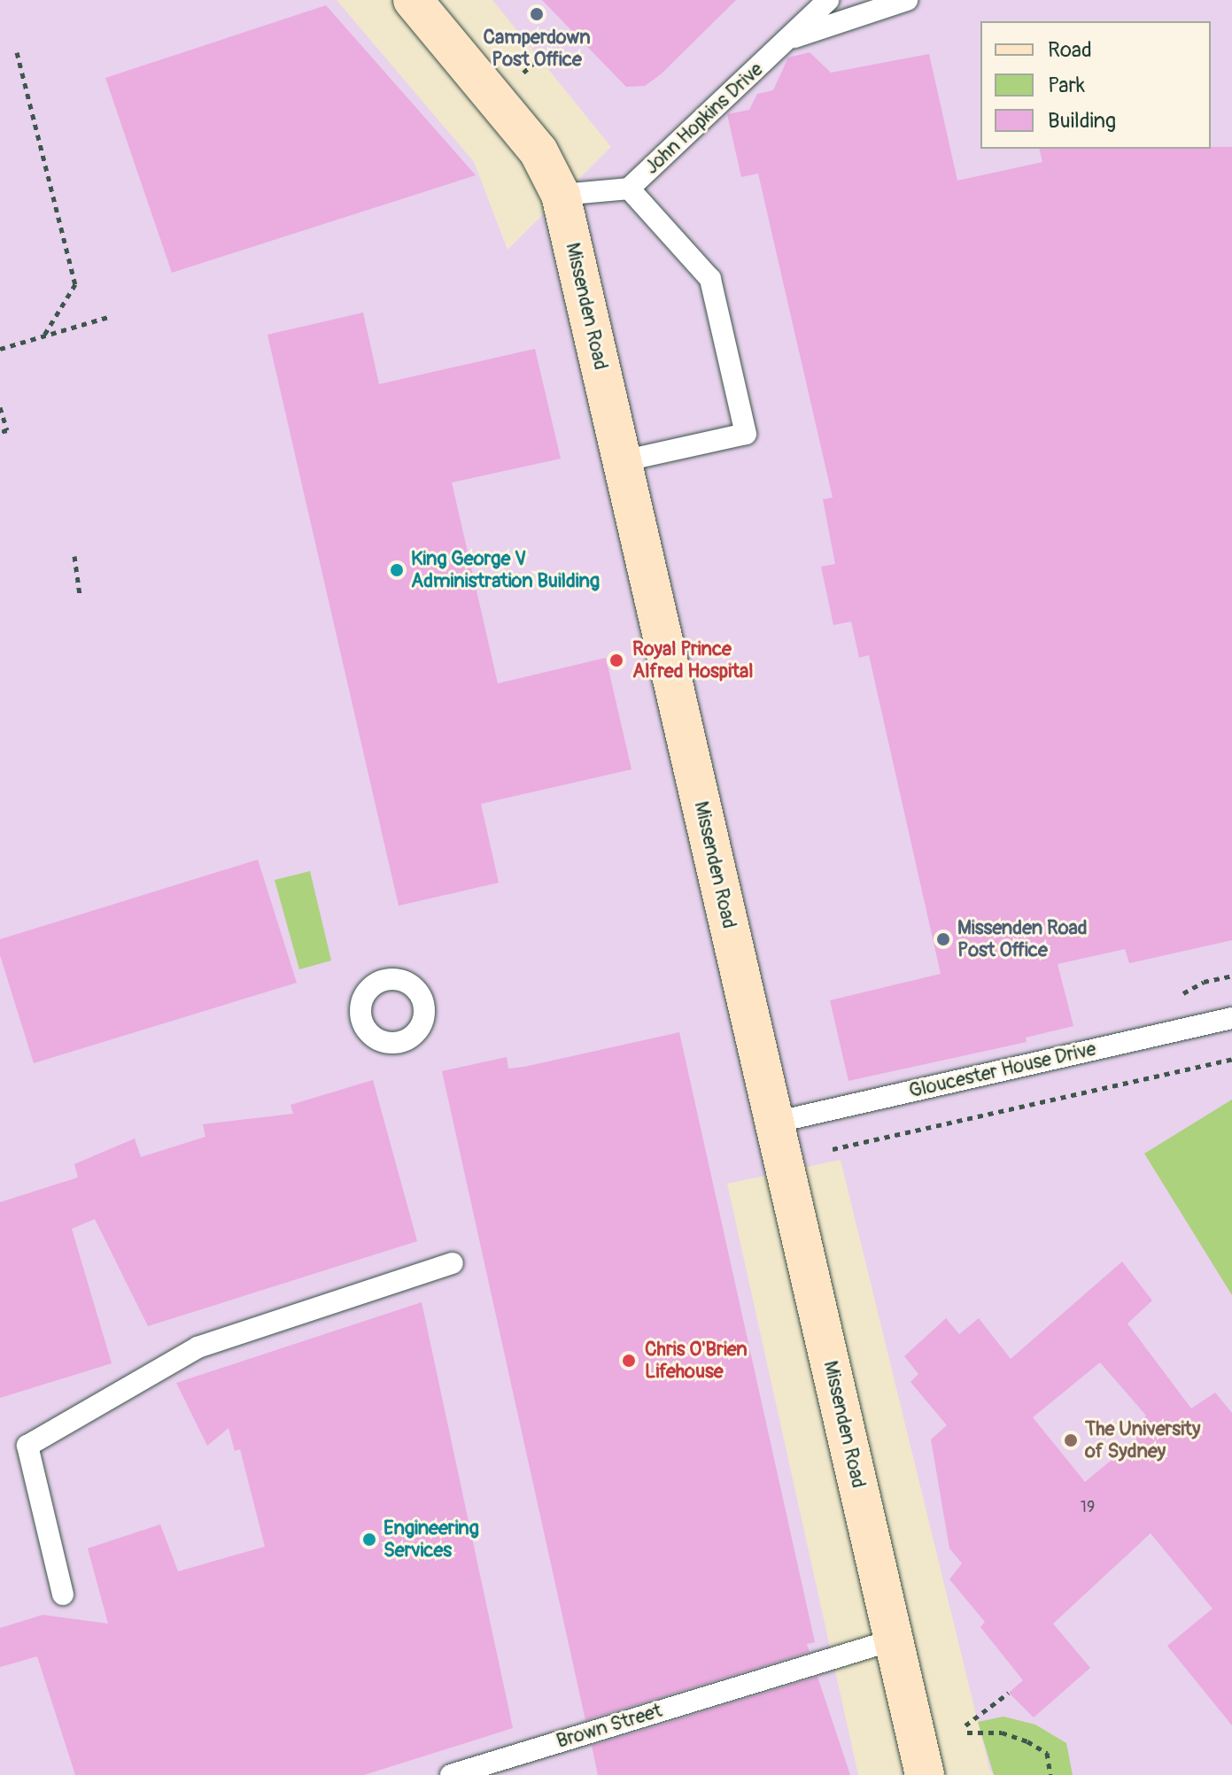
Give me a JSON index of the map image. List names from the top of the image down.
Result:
{
  "streets": {
    "street": ["Missenden Road"],
    "lane": ["John Hopkins Drive", "Gloucester House Drive", "Brown Street"]
  },
  "crossings": [
    ["John Hopkins Drive", "Missenden Road"],
    ["Missenden Road", "Gloucester House Drive"],
    ["Missenden Road", "Brown Street"]
  ],
  "places": [
    "Camperdown Post Office",
    "King George V Administration Building",
    "Royal Prince Alfred Hospital",
    "Missenden Road Post Office",
    "Chris O'Brien Lifehouse",
    "The University of Sydney",
    "Engineering Services"
  ],
  "house_numbers": ["19"],
  "legend": ["Road", "Park", "Building"]
}
